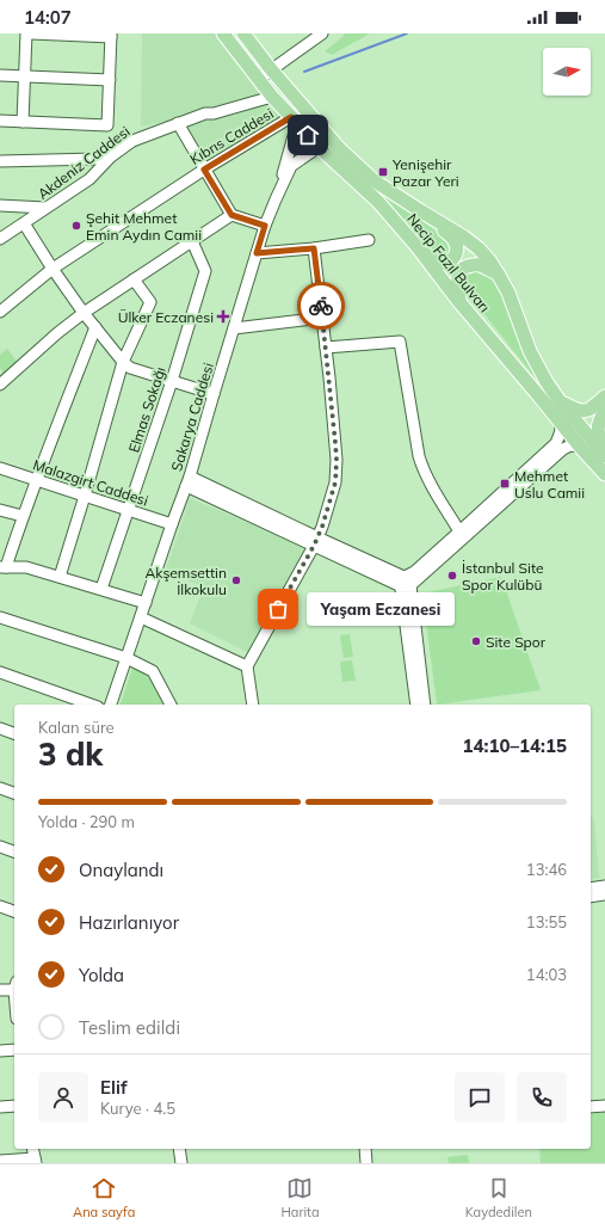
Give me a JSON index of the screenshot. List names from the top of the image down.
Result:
{
  "streets": {
    "main road": ["Necip Fazıl Bulvarı"],
    "street": [
      "Kıbrıs Caddesi",
      "Akdeniz Caddesi",
      "Elmas Sokağı",
      "Sakarya Caddesi",
      "Malazgirt Caddesi"
    ]
  },
  "crossings": [
    ["Kıbrıs Caddesi", "Necip Fazıl Bulvarı"],
    ["Akdeniz Caddesi", "Necip Fazıl Bulvarı"],
    ["Necip Fazıl Bulvarı", "Sakarya Caddesi"],
    ["Elmas Sokağı", "Malazgirt Caddesi"],
    ["Sakarya Caddesi", "Malazgirt Caddesi"]
  ],
  "places": {
    "transit": ["Yenişehir Pazar Yeri", "Mehmet Uslu Camii"],
    "other": [
      "Şehit Mehmet Emin Aydın Camii",
      "İstanbul Site Spor Kulübü",
      "Akşemsettin İlkokulu",
      "Yaşam Eczanesi",
      "Site Spor"
    ],
    "health": ["Ülker Eczanesi"]
  },
  "north": "right",
  "page": {
    "status": "14:07",
    "bubble": "Yaşam Eczanesi",
    "heading": ["3 dk", "Kalan süre", "14:10–14:15"],
    "panel": ["Elif", "Kurye · 4.5"],
    "bar": "Yolda · 290 m",
    "list": [
      ["Onaylandı", "13:46"],
      ["Hazırlanıyor", "13:55"],
      ["Yolda", "14:03"],
      "Teslim edildi"
    ],
    "tabs": ["Ana sayfa", "Harita", "Kaydedilen"]
  }
}
